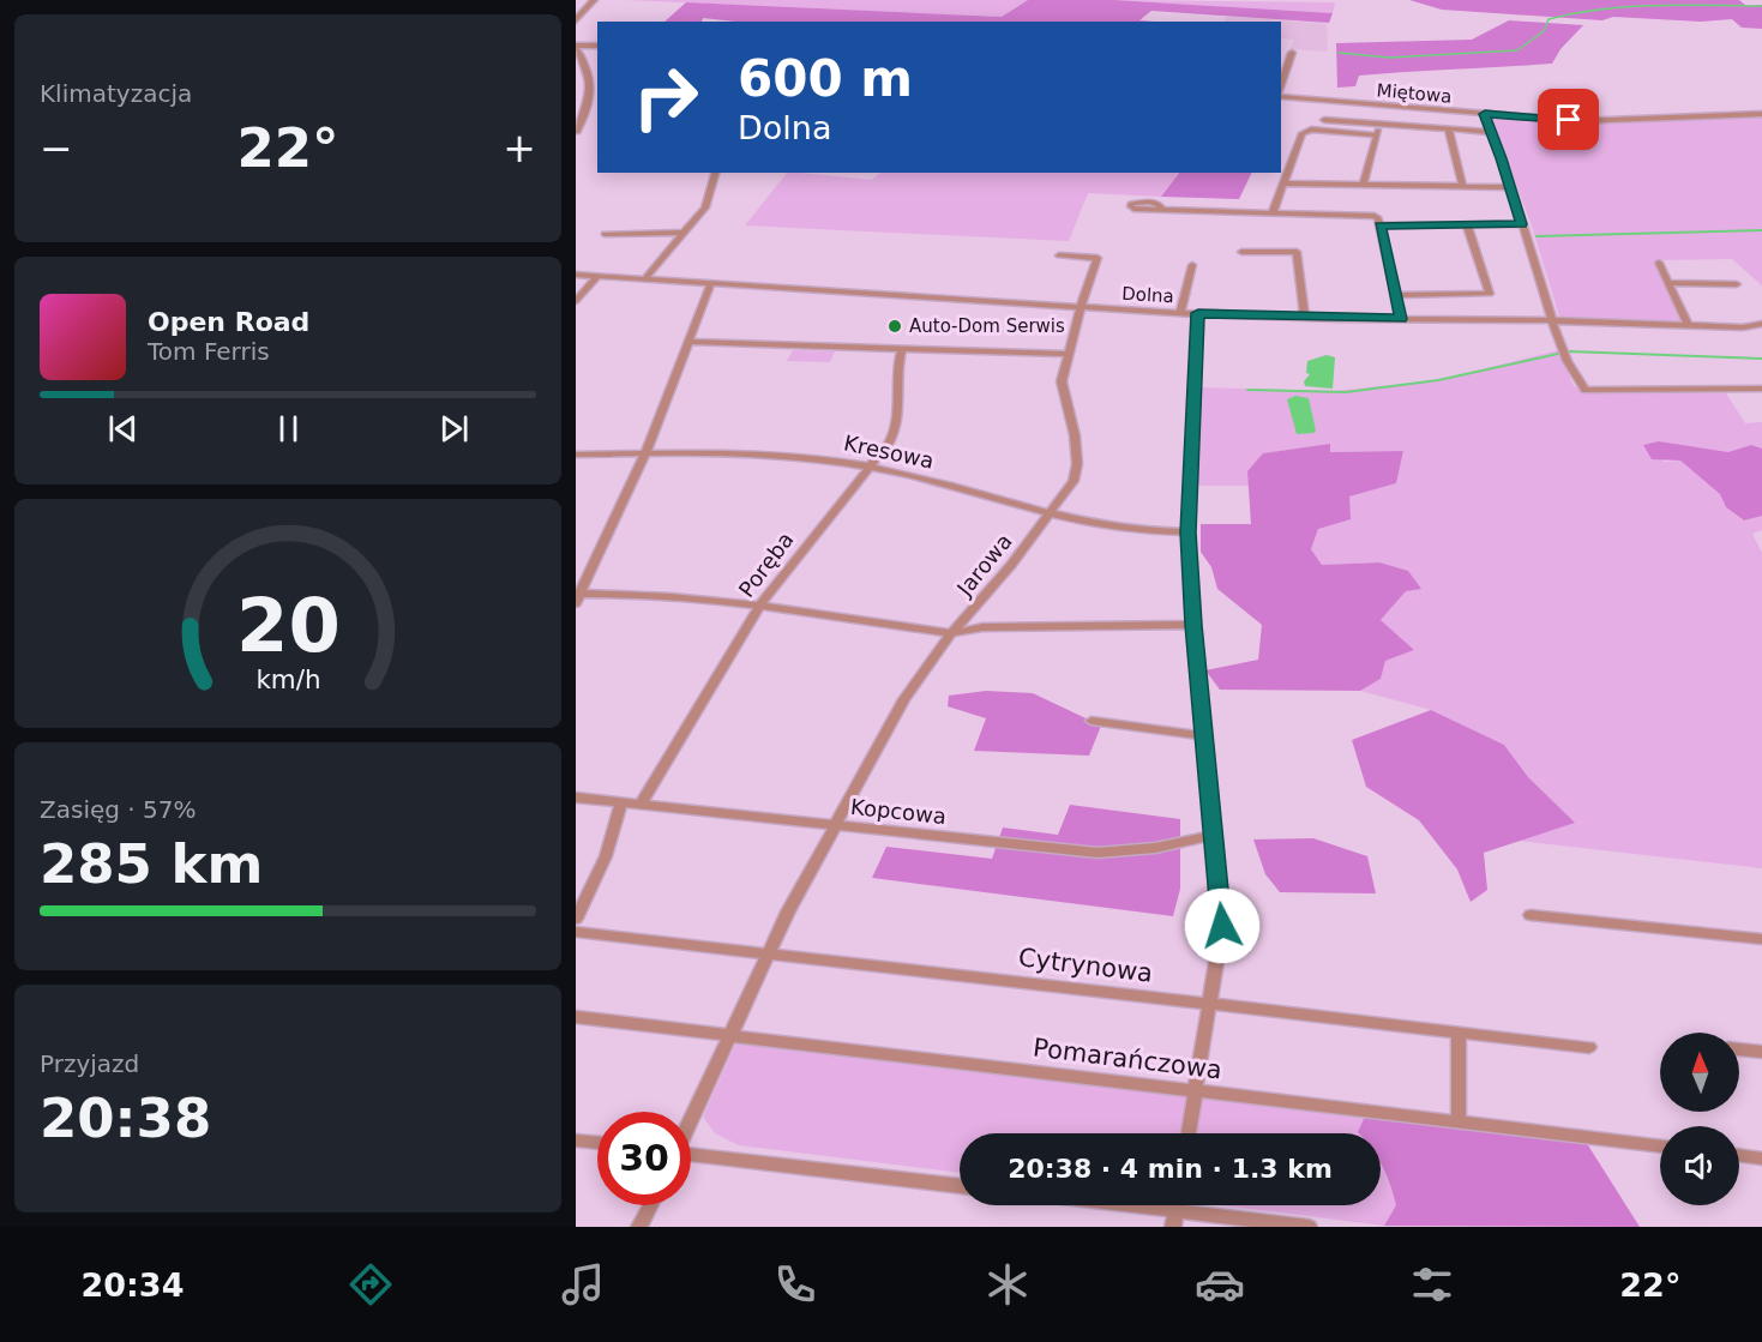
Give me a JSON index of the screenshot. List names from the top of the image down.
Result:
{
  "streets": {
    "street": [
      "Miętowa",
      "Dolna",
      "Kresowa",
      "Poręba",
      "Jarowa",
      "Kopcowa",
      "Cytrynowa",
      "Pomarańczowa"
    ]
  },
  "crossings": [
    ["Dolna", "Jarowa"],
    ["Kresowa", "Poręba"],
    ["Kresowa", "Jarowa"],
    ["Poręba", "Kopcowa"],
    ["Jarowa", "Kopcowa"],
    ["Jarowa", "Cytrynowa"],
    ["Jarowa", "Pomarańczowa"]
  ],
  "places": ["Auto-Dom Serwis"],
  "north": "top",
  "page": {
    "tile": [
      "Klimatyzacja",
      ["Zasięg · 57%", "285 km"],
      ["Przyjazd", "20:38"]
    ],
    "turn": ["600 m", "Dolna"],
    "heat": ["−", "22°", "+"],
    "song": ["Open Road", "Tom Ferris"],
    "limit": "30",
    "trip": "20:38 · 4 min · 1.3 km",
    "tabs": ["20:34", "22°"],
    "gauge": ["20", "km/h"]
  }
}
